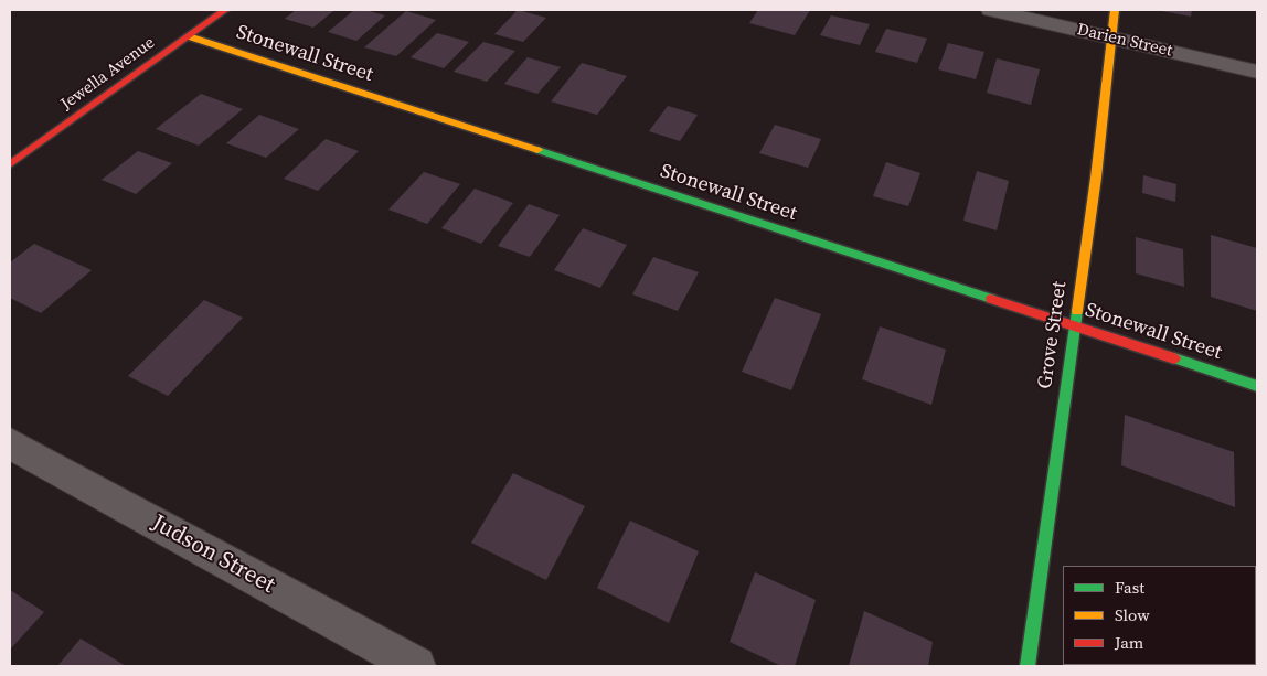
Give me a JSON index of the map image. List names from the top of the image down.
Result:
{
  "streets": {
    "street": [
      "Darien Street",
      "Stonewall Street",
      "Jewella Avenue",
      "Grove Street",
      "Judson Street"
    ]
  },
  "crossings": [
    ["Darien Street", "Grove Street"],
    ["Stonewall Street", "Jewella Avenue"],
    ["Stonewall Street", "Grove Street"]
  ],
  "legend": ["Fast", "Slow", "Jam"]
}
